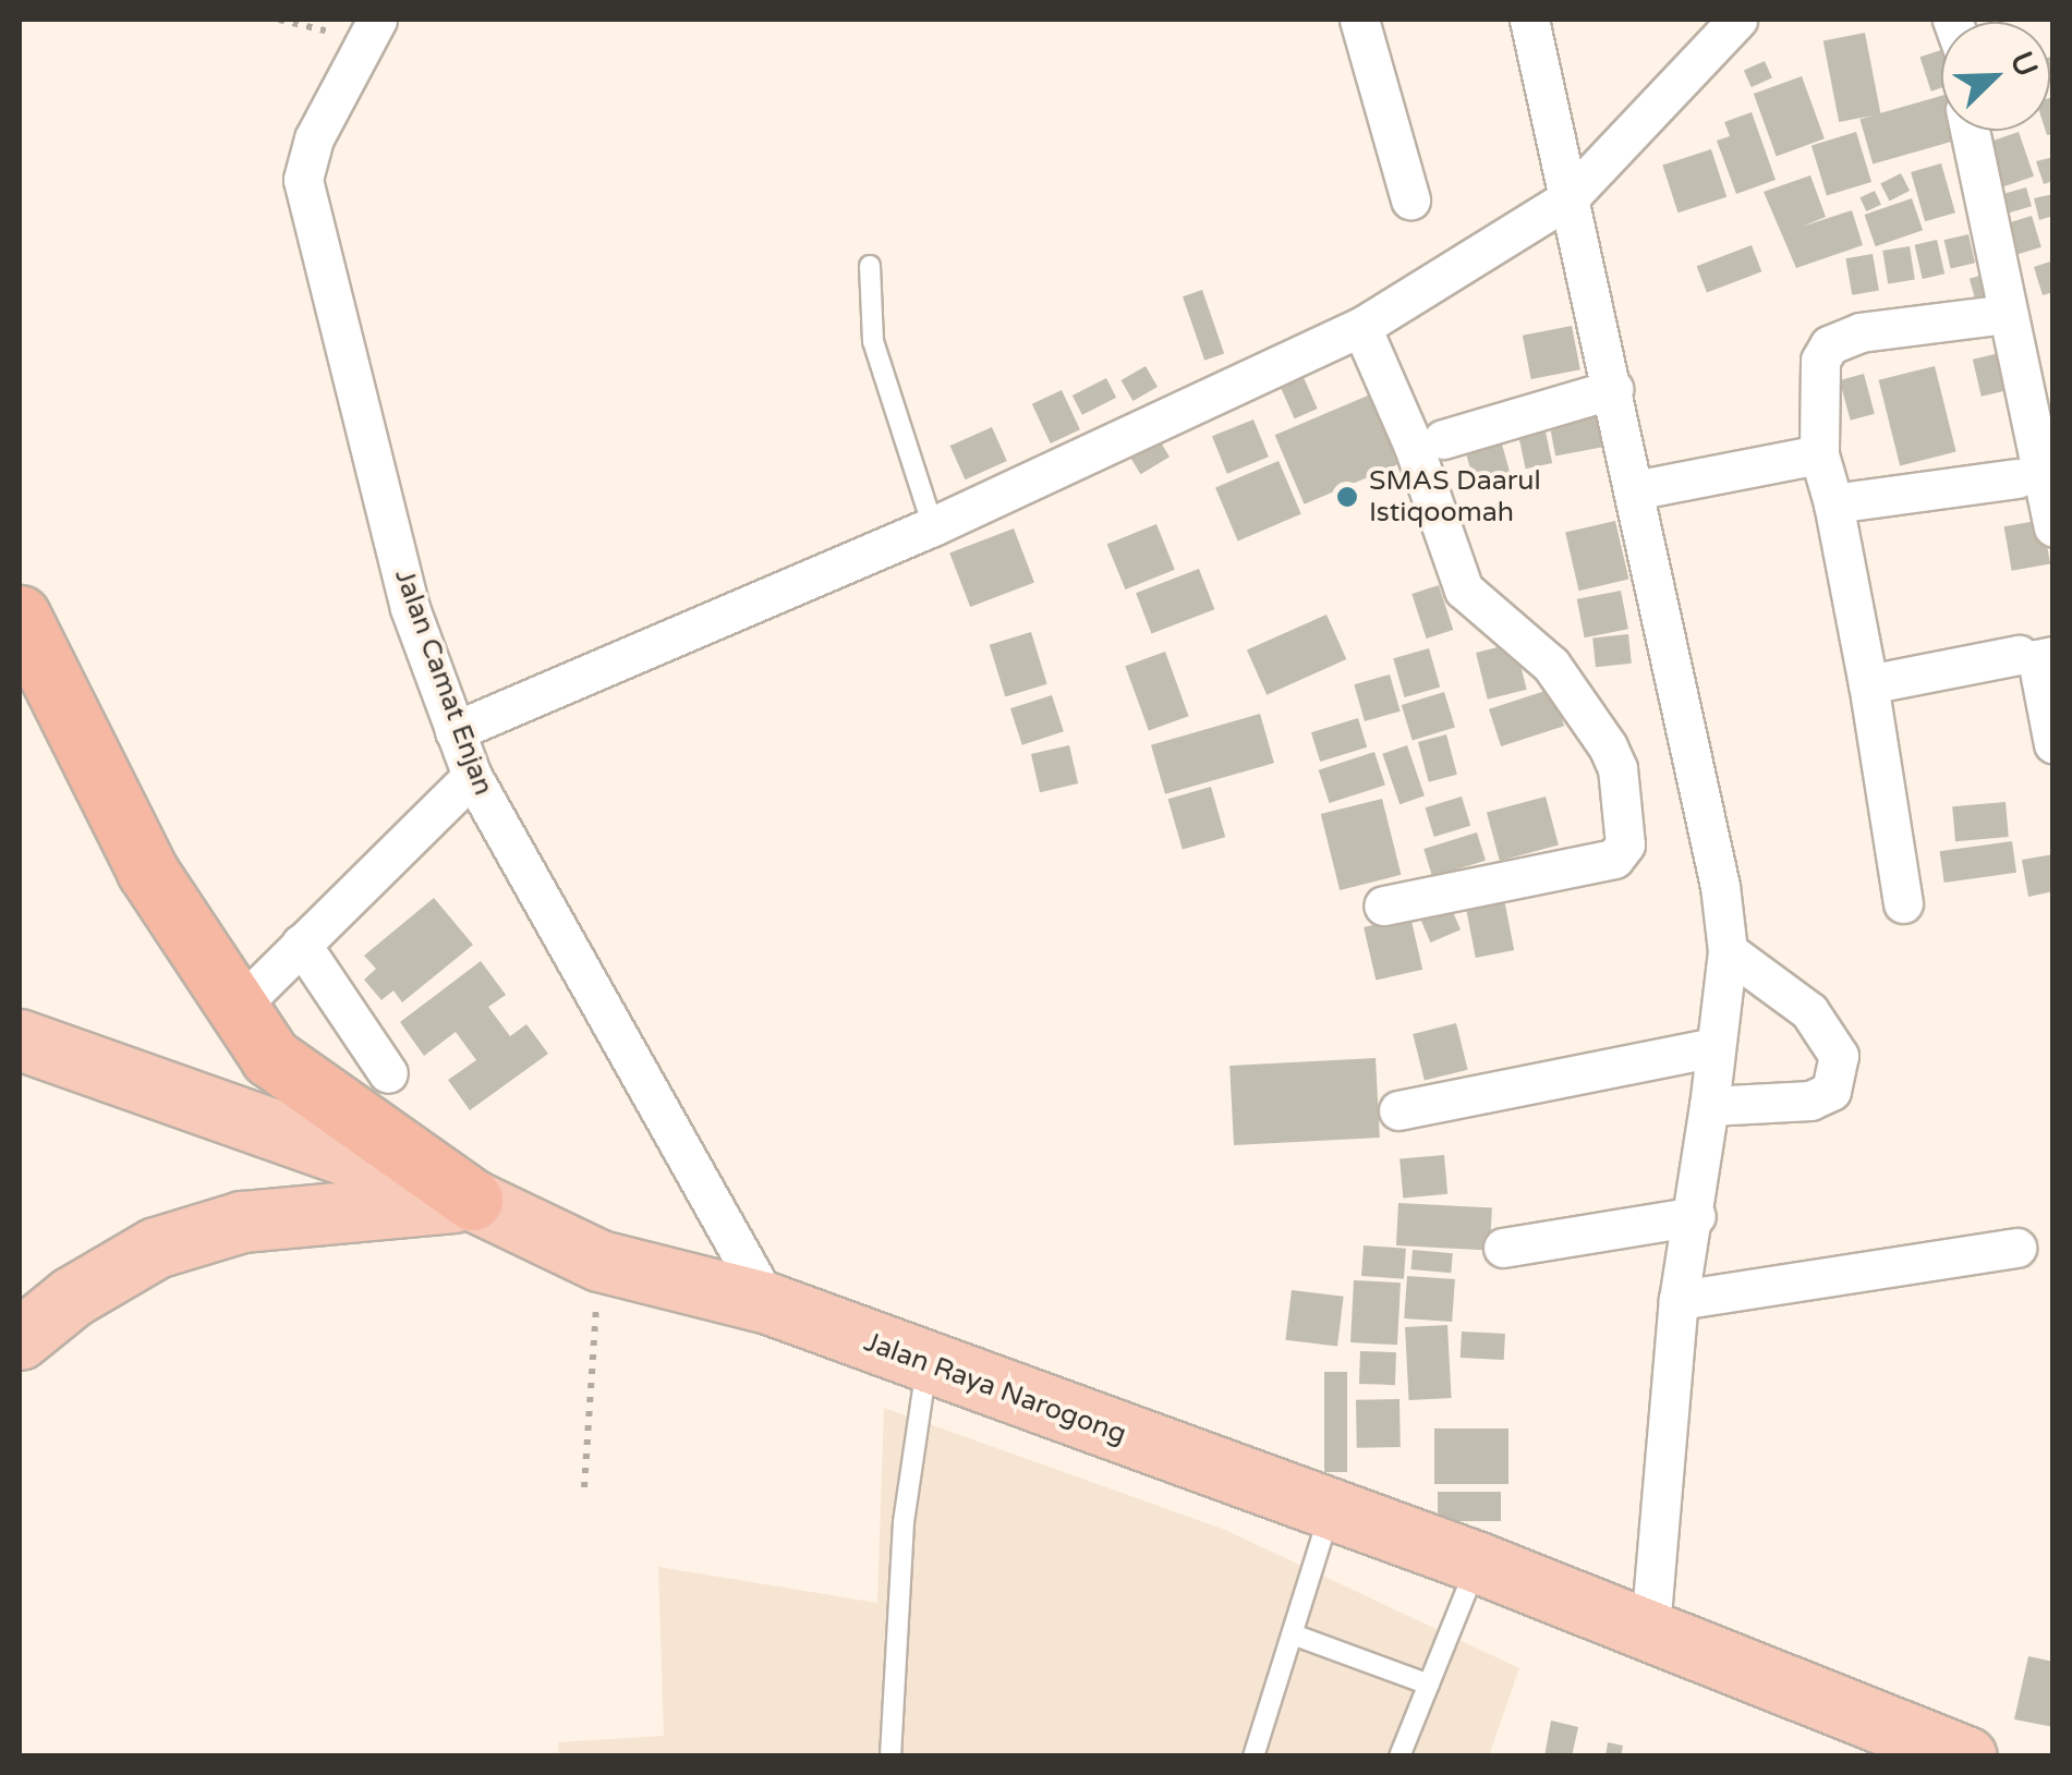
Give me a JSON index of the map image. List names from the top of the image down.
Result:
{
  "streets": {
    "main road": ["Jalan Raya Narogong"],
    "street": ["Jalan Camat Enjan"]
  },
  "crossings": [
    ["Jalan Camat Enjan", "Jalan Raya Narogong"]
  ],
  "places": ["SMAS Daarul Istiqoomah"],
  "north": "top right"
}
